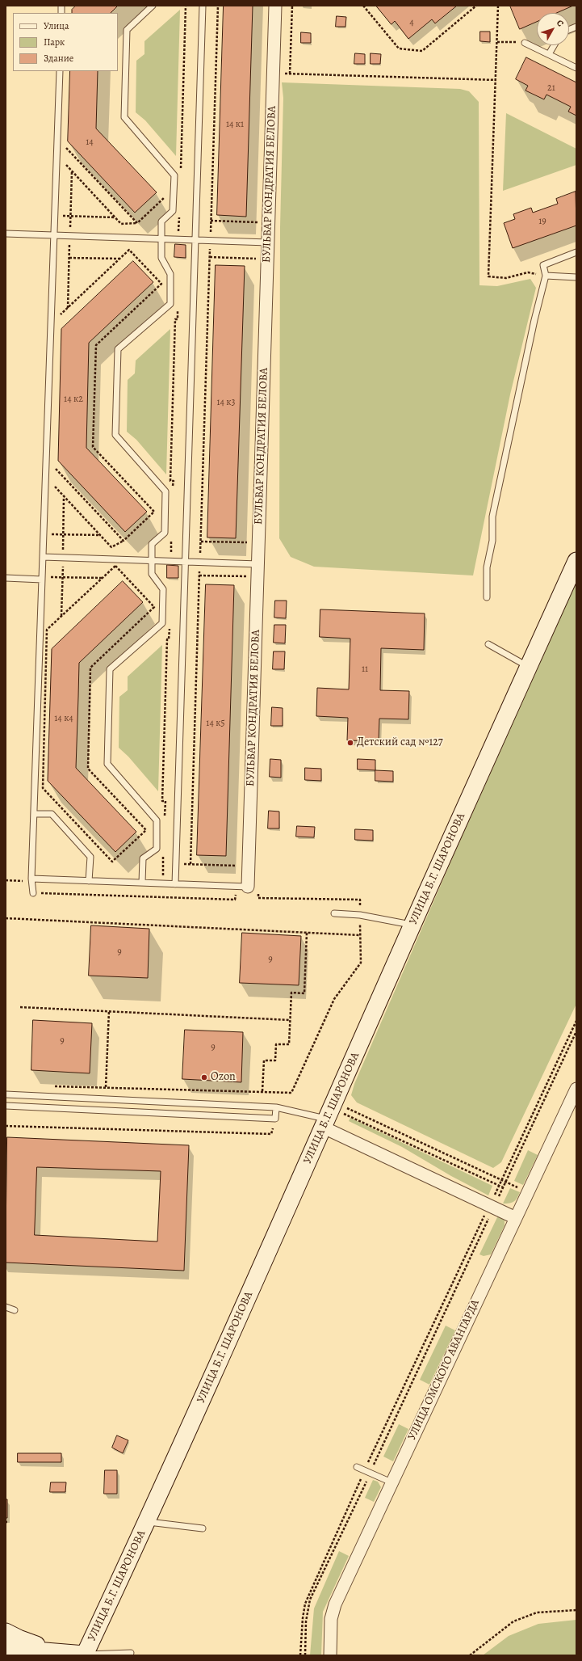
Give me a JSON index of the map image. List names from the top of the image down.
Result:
{
  "streets": {
    "main road": ["УЛИЦА Б.Г. ШАРОНОВА"],
    "street": ["БУЛЬВАР КОНДРАТИЯ БЕЛОВА", "УЛИЦА ОМСКОГО АВАНГАРДА"]
  },
  "places": ["Детский сад №127", "Ozon"],
  "house_numbers": [
    "4",
    "21",
    "14 к1",
    "14",
    "19",
    "14 к2",
    "14 к3",
    "11",
    "14 к4",
    "14 к5",
    "9",
    "9",
    "9",
    "9"
  ],
  "legend": ["Улица", "Парк", "Здание"],
  "north": "top right"
}
